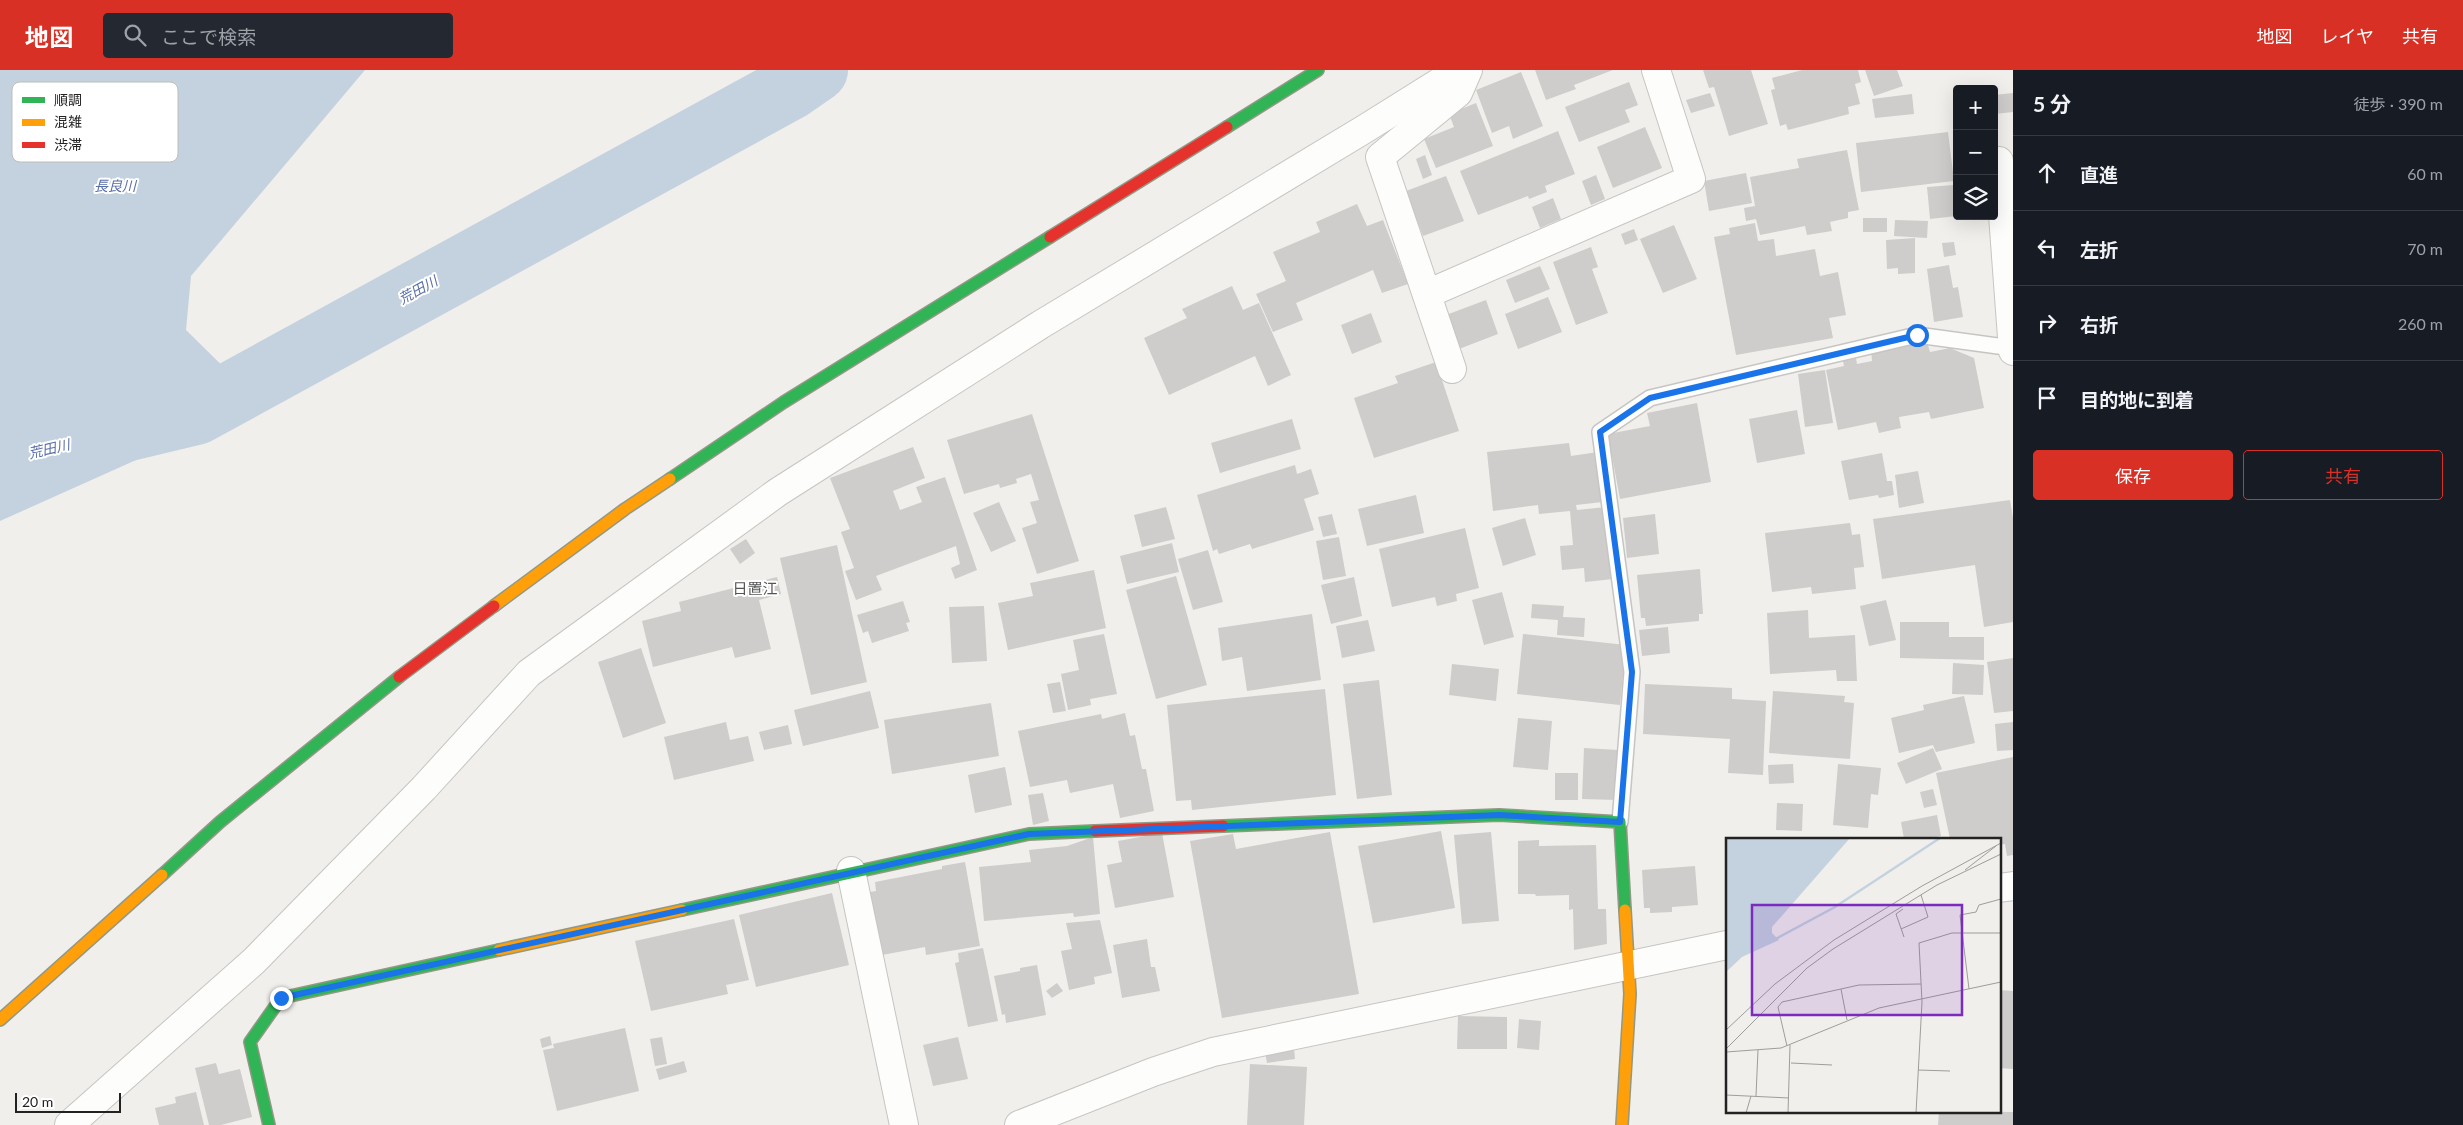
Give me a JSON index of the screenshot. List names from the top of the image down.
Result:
{
  "districts": ["日置江"],
  "water": ["長良川", "荒田川"],
  "legend": ["順調", "混雑", "渋滞"],
  "scale_bar": "20 m",
  "page": {
    "header": "地図",
    "search": "ここで検索",
    "nav": ["地図", "レイヤ", "共有"],
    "heading": ["5 分", "徒歩 · 390 m"],
    "map_buttons": ["+", "−"],
    "list": [
      ["直進", "60 m"],
      ["左折", "70 m"],
      ["右折", "260 m"],
      "目的地に到着"
    ],
    "buttons": ["保存", "共有"],
    "scale": "20 m"
  }
}
